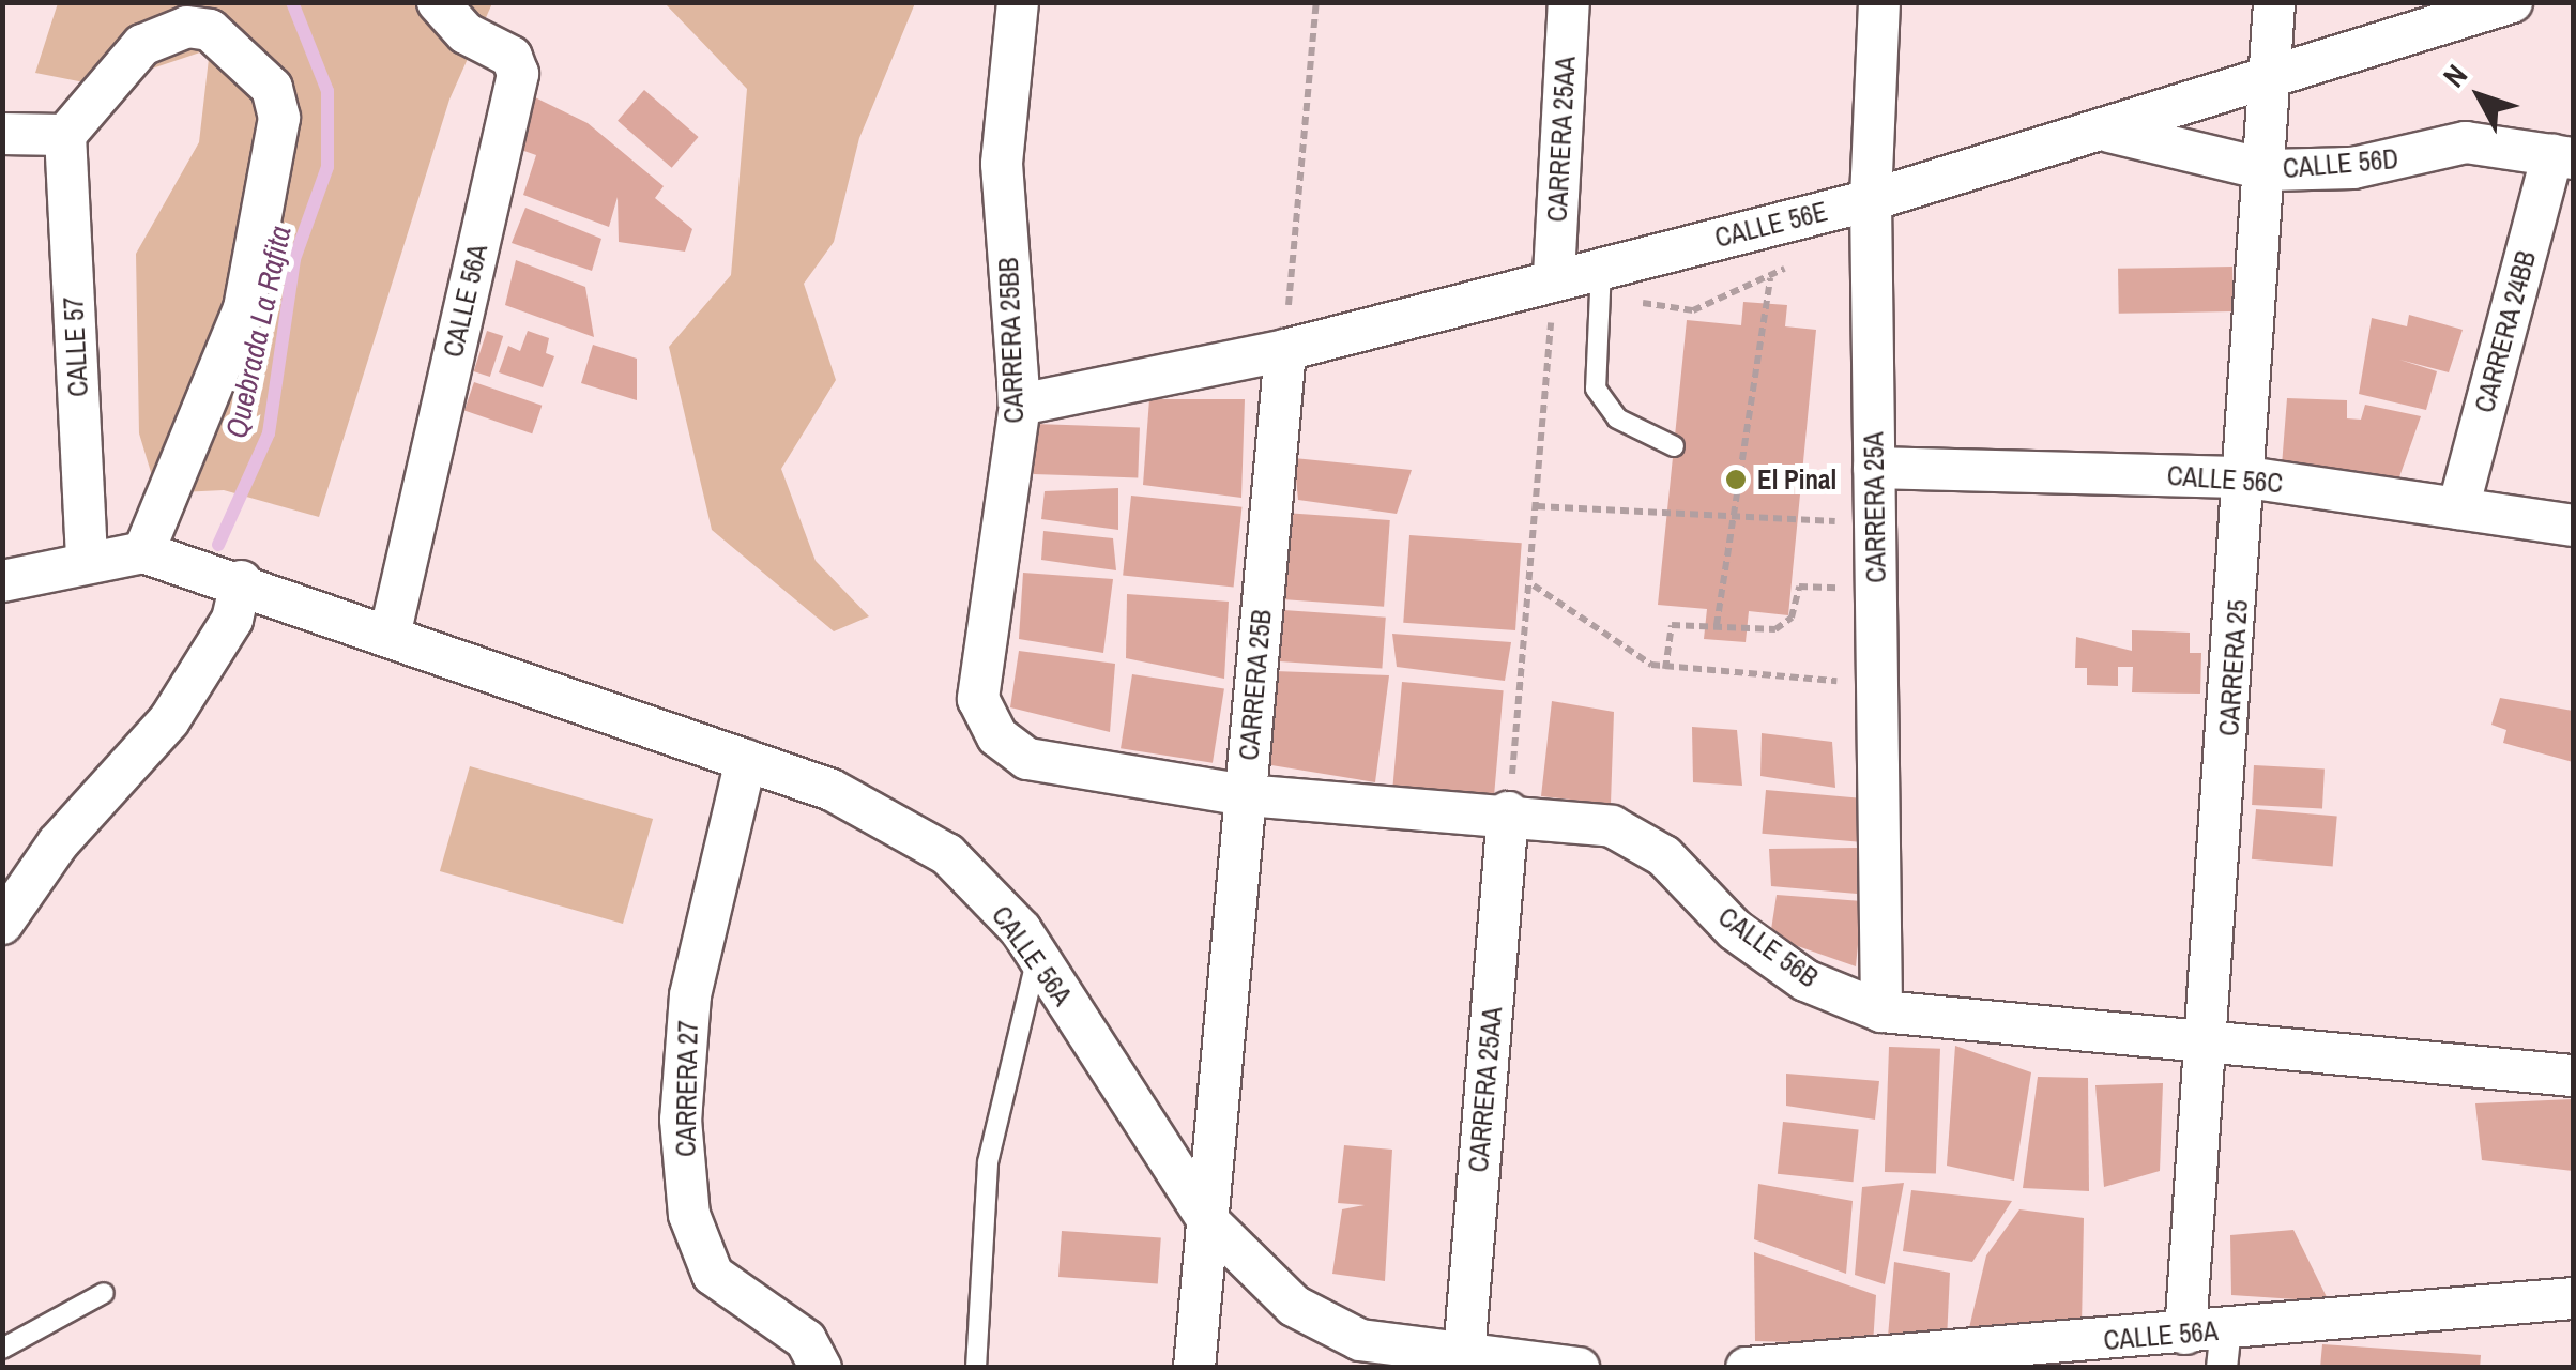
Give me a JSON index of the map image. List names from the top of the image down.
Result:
{
  "streets": {
    "street": [
      "CARRERA 25AA",
      "CALLE 56D",
      "CALLE 56E",
      "CALLE 56A",
      "CARRERA 24BB",
      "CARRERA 25BB",
      "CALLE 57",
      "CALLE 56C",
      "CARRERA 25A",
      "CARRERA 25",
      "CARRERA 25B",
      "CALLE 56B",
      "CARRERA 27"
    ]
  },
  "crossings": [
    ["CARRERA 25AA", "CALLE 56E"],
    ["CARRERA 25AA", "CALLE 56A"],
    ["CARRERA 25AA", "CALLE 56B"],
    ["CALLE 56D", "CALLE 56E"],
    ["CALLE 56D", "CARRERA 24BB"],
    ["CALLE 56D", "CARRERA 25"],
    ["CALLE 56E", "CARRERA 25BB"],
    ["CALLE 56E", "CARRERA 25A"],
    ["CALLE 56E", "CARRERA 25"],
    ["CALLE 56E", "CARRERA 25B"],
    ["CALLE 56A", "CARRERA 25"],
    ["CALLE 56A", "CARRERA 25B"],
    ["CALLE 56A", "CARRERA 27"],
    ["CARRERA 24BB", "CALLE 56C"],
    ["CARRERA 25BB", "CALLE 56B"],
    ["CALLE 56C", "CARRERA 25A"],
    ["CALLE 56C", "CARRERA 25"],
    ["CARRERA 25A", "CALLE 56B"],
    ["CARRERA 25", "CALLE 56B"],
    ["CARRERA 25B", "CALLE 56B"]
  ],
  "water": ["Quebrada La Rafita"],
  "places": ["El Pinal"],
  "north": "top left"
}
